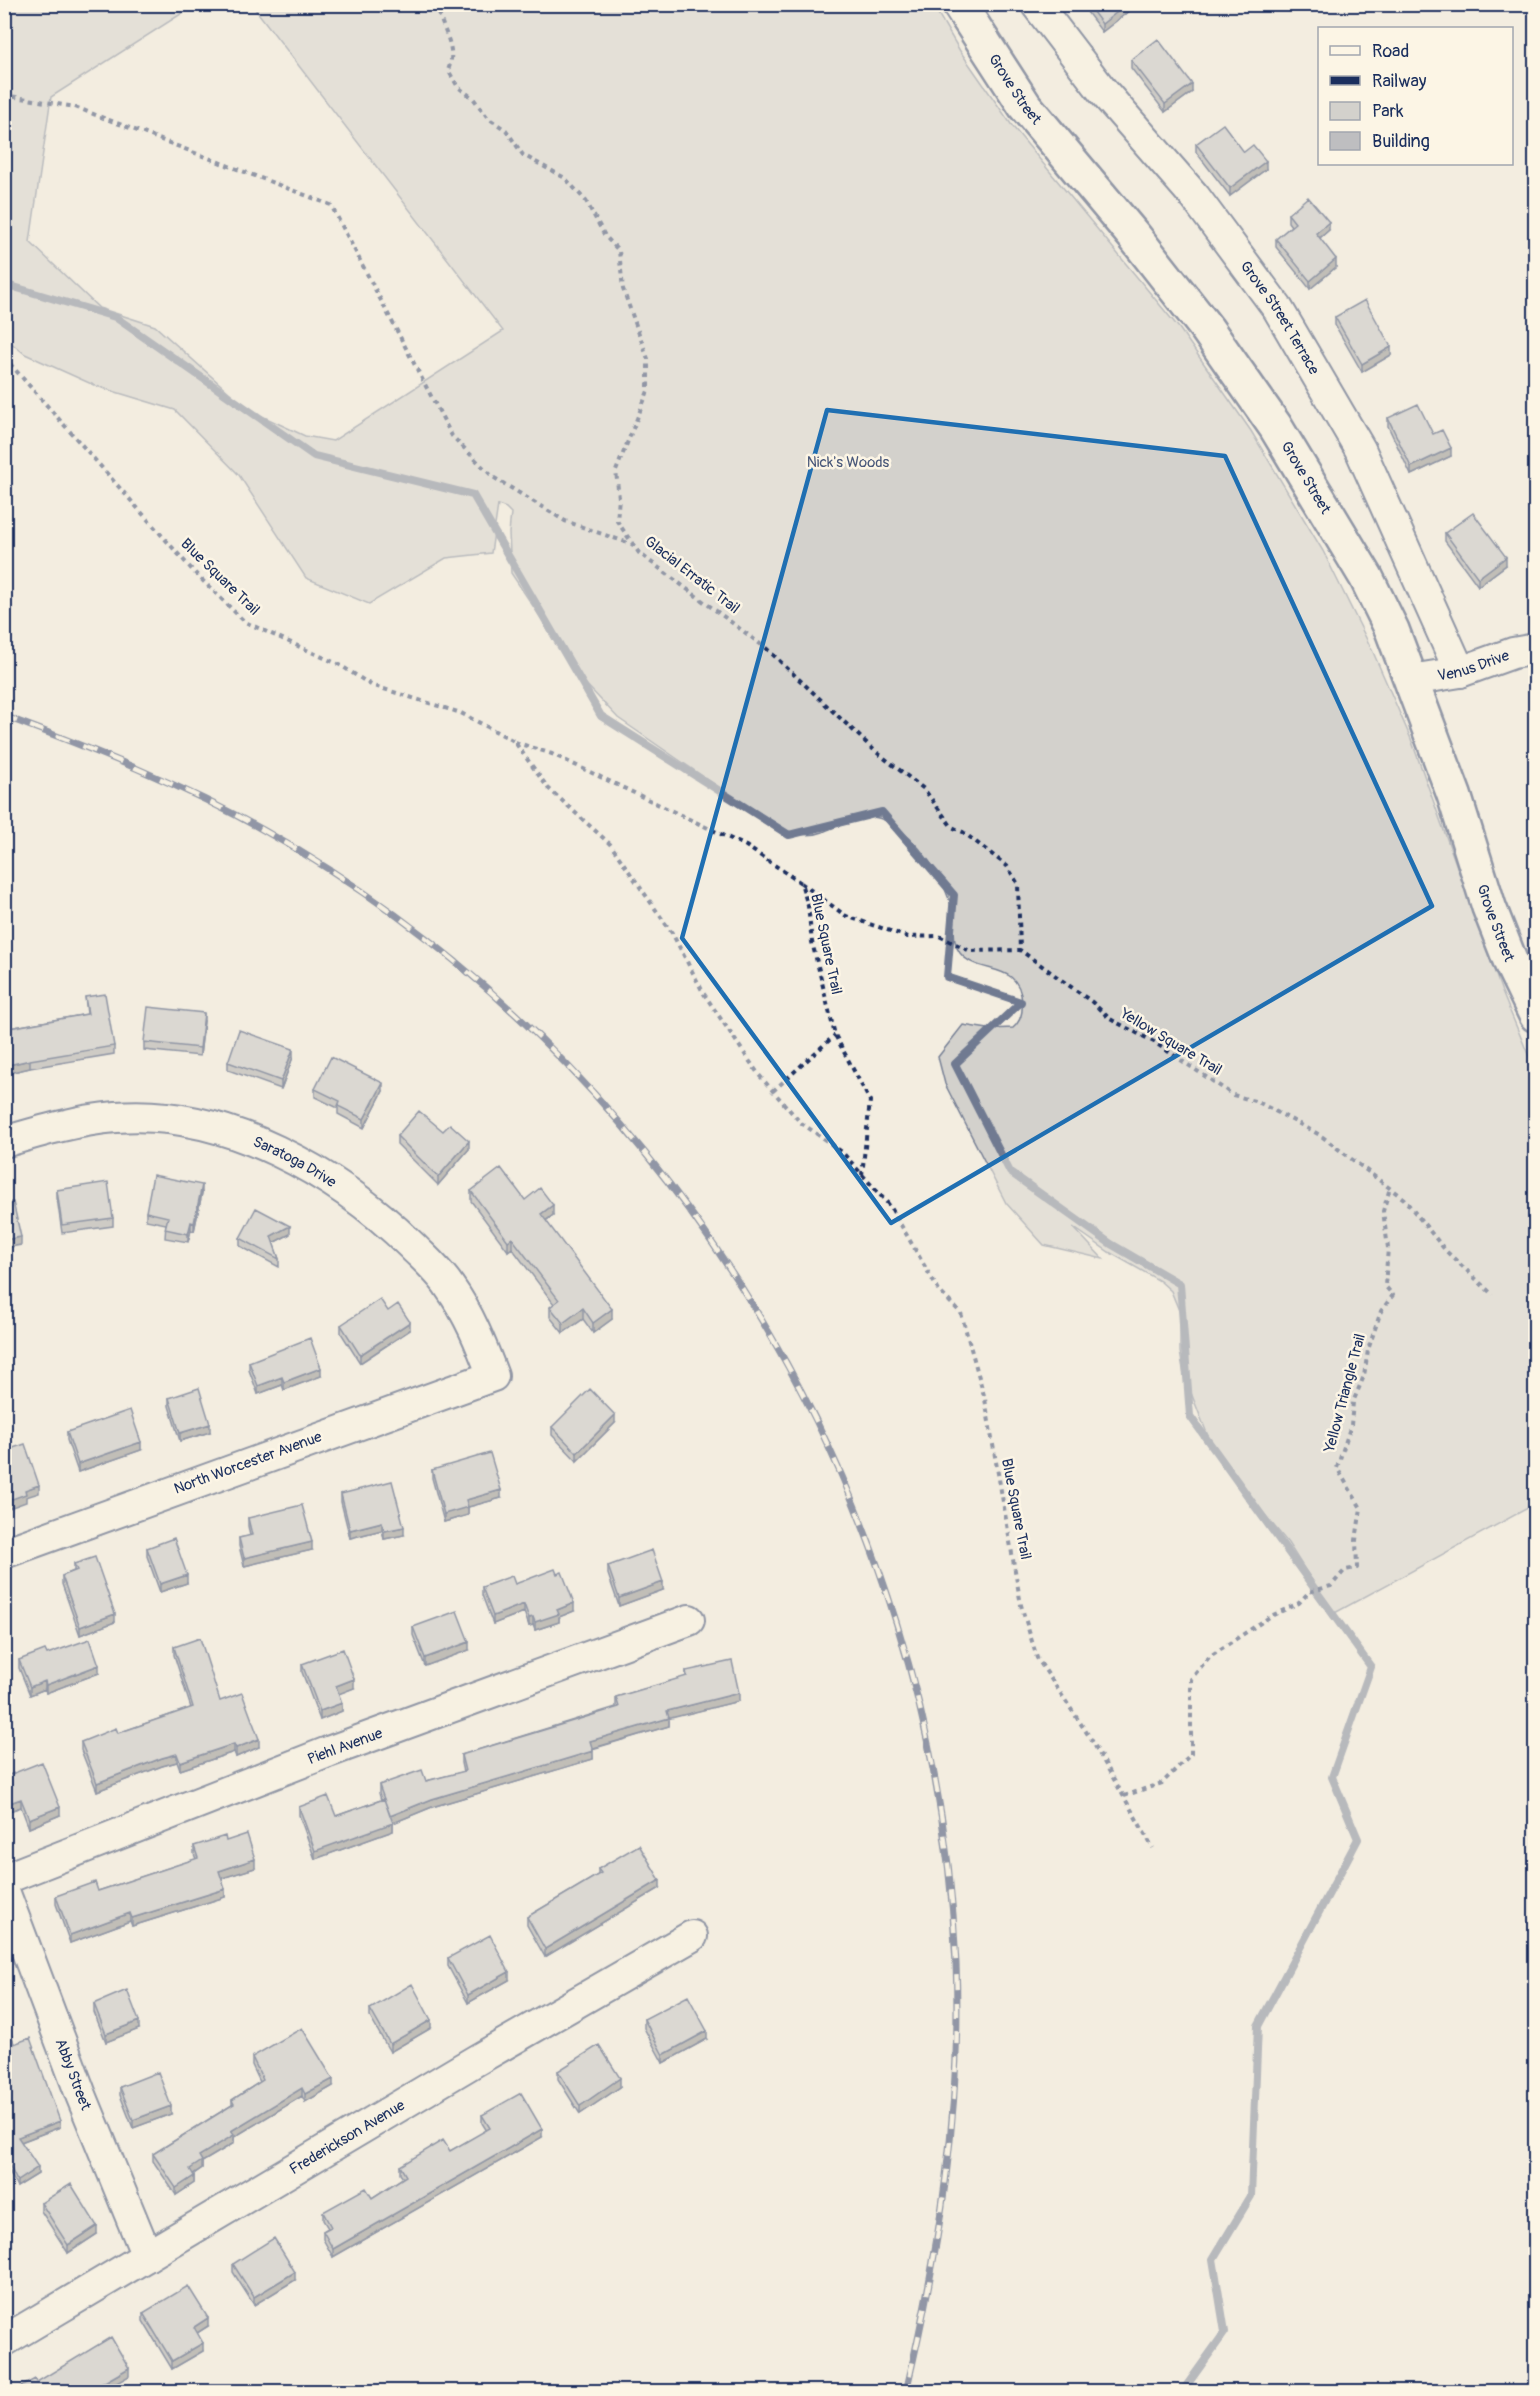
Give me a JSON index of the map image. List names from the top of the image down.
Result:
{
  "streets": {
    "main road": ["Grove Street"],
    "street": [
      "Grove Street Terrace",
      "Venus Drive",
      "Saratoga Drive",
      "North Worcester Avenue",
      "Piehl Avenue",
      "Abby Street",
      "Frederickson Avenue"
    ],
    "path": [
      "Glacial Erratic Trail",
      "Blue Square Trail",
      "Yellow Square Trail",
      "Yellow Triangle Trail"
    ]
  },
  "crossings": [
    ["Grove Street", "Venus Drive"],
    ["Grove Street Terrace", "Venus Drive"],
    ["Glacial Erratic Trail", "Yellow Square Trail"],
    ["Blue Square Trail", "Yellow Triangle Trail"],
    ["Yellow Square Trail", "Yellow Triangle Trail"],
    ["Saratoga Drive", "North Worcester Avenue"],
    ["Abby Street", "Frederickson Avenue"]
  ],
  "parks": ["Nick's Woods"],
  "legend": [
    "Road",
    "Railway",
    "Park",
    "Building"
  ]
}
